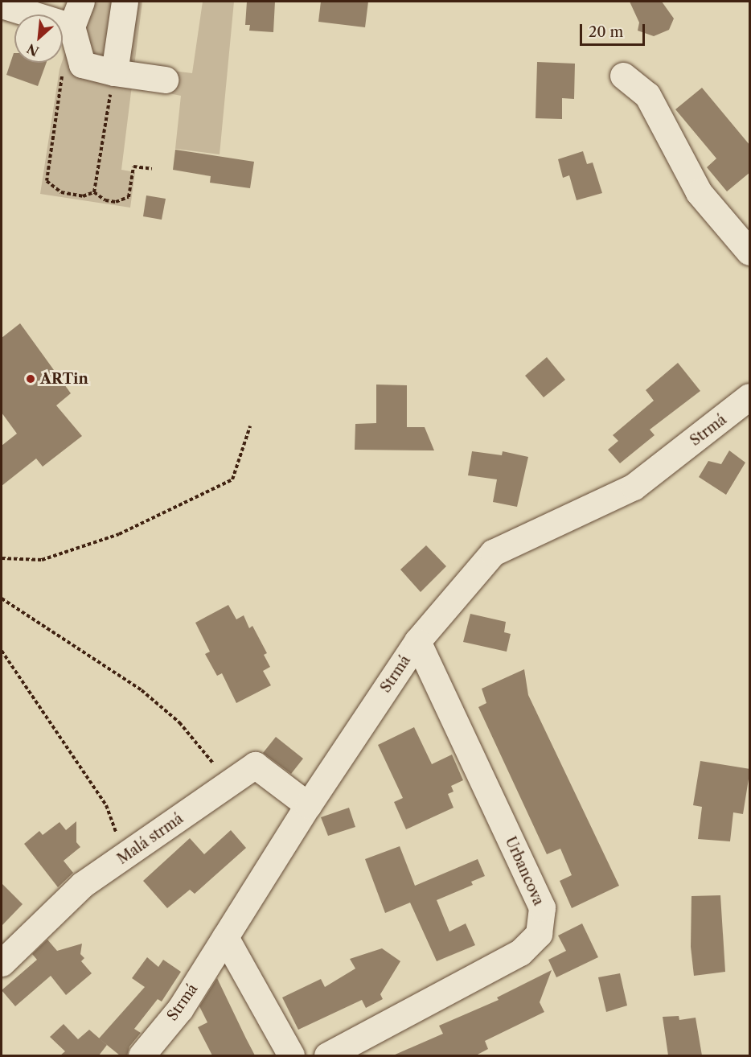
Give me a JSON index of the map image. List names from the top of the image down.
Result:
{
  "streets": {
    "street": ["Strmá", "Malá strmá", "Urbancova"]
  },
  "crossings": [
    ["Strmá", "Malá strmá"],
    ["Strmá", "Urbancova"]
  ],
  "places": ["ARTin"],
  "scale_bar": "20 m",
  "north": "bottom left"
}
